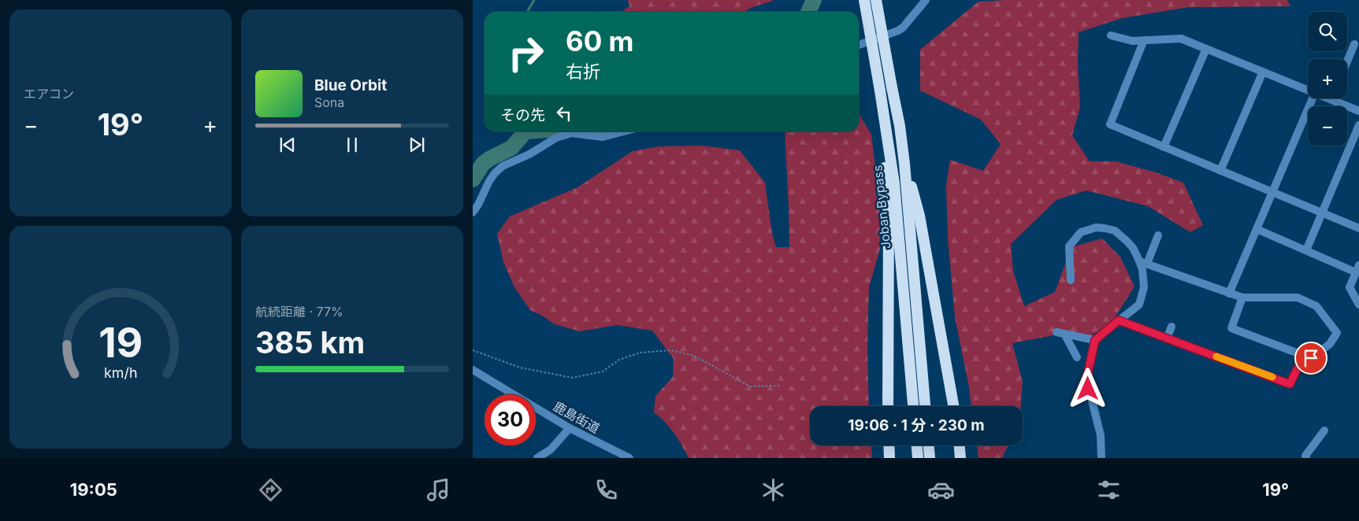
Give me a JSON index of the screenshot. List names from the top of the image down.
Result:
{
  "streets": {
    "highway": ["Joban Bypass"],
    "street": ["鹿島街道"]
  },
  "page": {
    "tile": [
      "エアコン",
      ["航続距離 · 77%", "385 km"]
    ],
    "map_buttons": ["+", "−"],
    "turn": ["60 m", "右折"],
    "song": ["Blue Orbit", "Sona"],
    "then": "その先",
    "heat": ["−", "19°", "+"],
    "limit": "30",
    "trip": "19:06 · 1 分 · 230 m",
    "tabs": ["19:05", "19°"],
    "gauge": ["19", "km/h"]
  }
}
